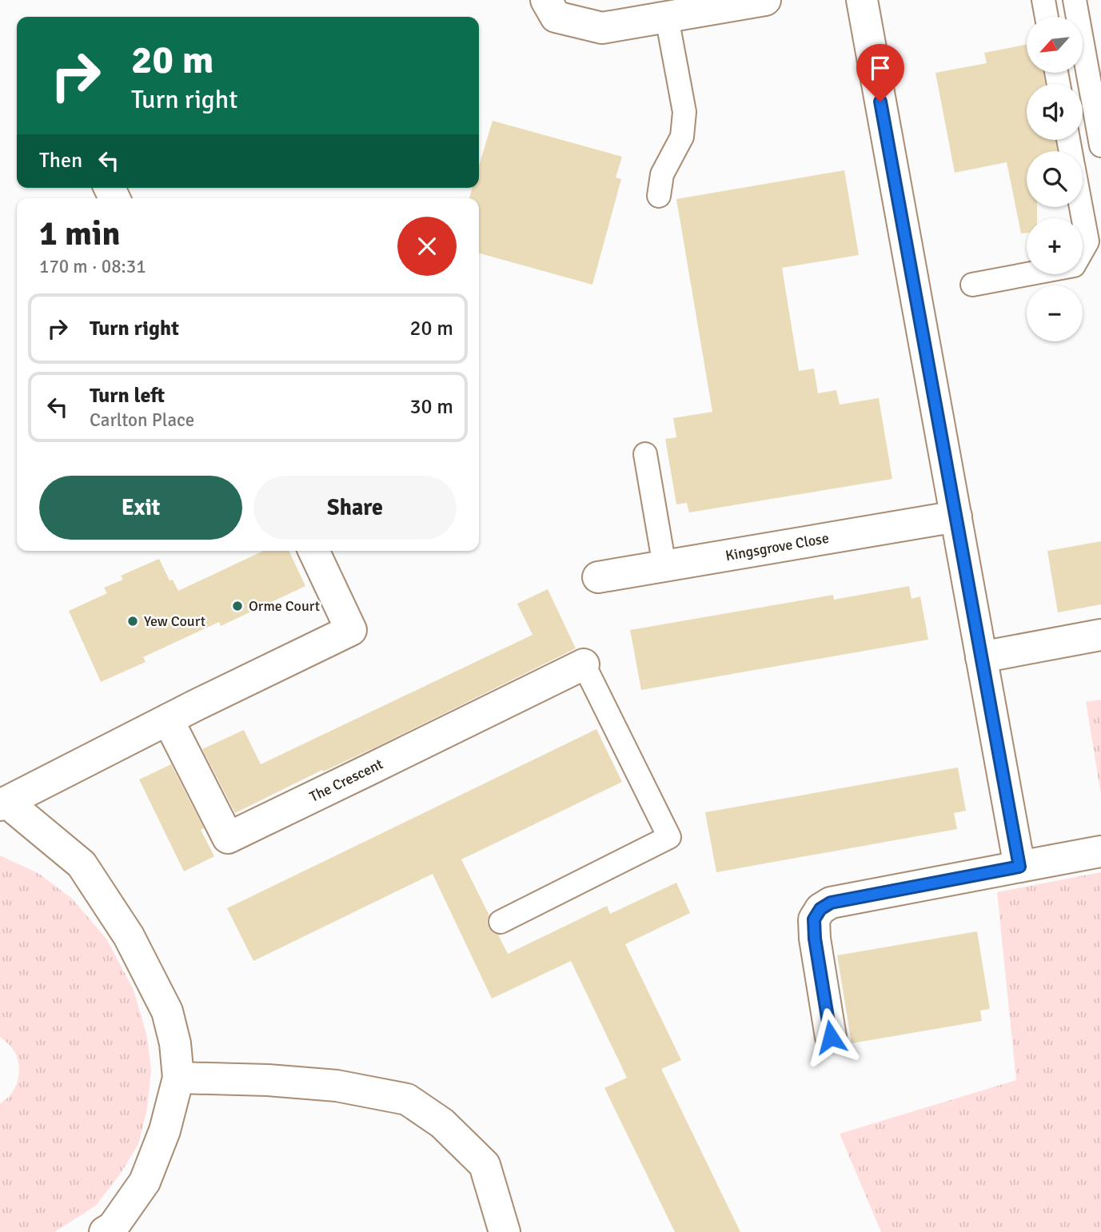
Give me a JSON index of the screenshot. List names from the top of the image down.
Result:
{
  "streets": {
    "street": ["Kingsgrove Close", "The Crescent"]
  },
  "places": ["Orme Court", "Yew Court"],
  "north": "bottom left",
  "page": {
    "map_buttons": ["+", "−"],
    "turn": ["20 m", "Turn right"],
    "then": "Then",
    "heading": ["1 min", "170 m · 08:31"],
    "list": [
      {
        "name": "Turn right",
        "value": "20 m"
      },
      {
        "name": "Turn left",
        "note": "Carlton Place",
        "value": "30 m"
      }
    ],
    "buttons": ["Exit", "Share"]
  }
}
